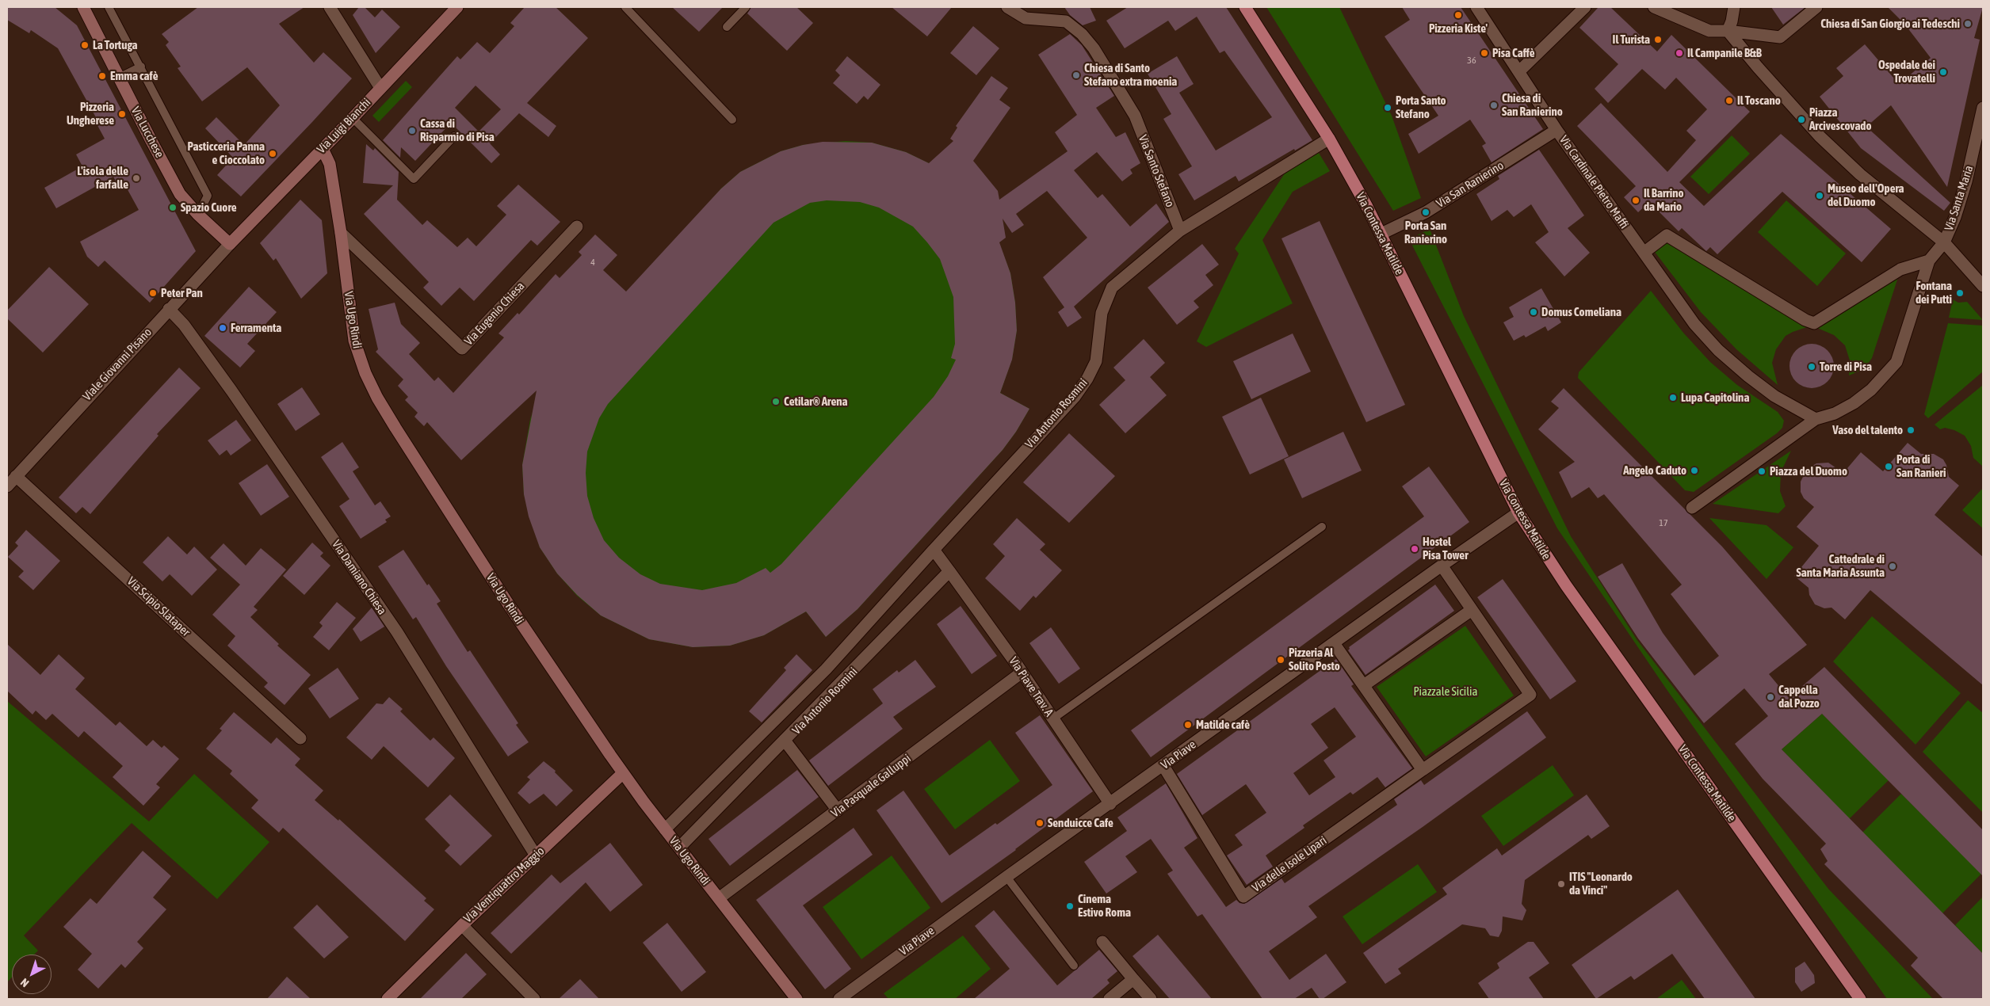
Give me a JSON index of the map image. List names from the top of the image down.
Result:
{
  "streets": {
    "main road": ["Via Contessa Matilde"],
    "street": [
      "Via Luigi Bianchi",
      "Via Lucchese",
      "Via Santo Stefano",
      "Via Cardinale Pietro Maffi",
      "Via San Ranierino",
      "Via Santa Maria",
      "Via Eugenio Chiesa",
      "Via Ugo Rindi",
      "Viale Giovanni Pisano",
      "Via Antonio Rosmini",
      "Via Damiano Chiesa",
      "Via Scipio Slataper",
      "Via Piave Trav. A",
      "Via Piave",
      "Via Pasquale Galluppi",
      "Via delle Isole Lipari",
      "Via Ventiquattro Maggio"
    ]
  },
  "crossings": [
    ["Via Luigi Bianchi", "Via Lucchese"],
    ["Via Luigi Bianchi", "Via Ugo Rindi"],
    ["Via Luigi Bianchi", "Viale Giovanni Pisano"],
    ["Via Lucchese", "Viale Giovanni Pisano"],
    ["Via Santo Stefano", "Via Antonio Rosmini"],
    ["Via Cardinale Pietro Maffi", "Via San Ranierino"],
    ["Via San Ranierino", "Via Contessa Matilde"],
    ["Via Contessa Matilde", "Via Piave"],
    ["Via Eugenio Chiesa", "Via Ugo Rindi"],
    ["Via Ugo Rindi", "Via Antonio Rosmini"],
    ["Via Ugo Rindi", "Via Pasquale Galluppi"],
    ["Via Ugo Rindi", "Via Ventiquattro Maggio"],
    ["Viale Giovanni Pisano", "Via Damiano Chiesa"],
    ["Viale Giovanni Pisano", "Via Scipio Slataper"],
    ["Via Antonio Rosmini", "Via Piave Trav. A"],
    ["Via Damiano Chiesa", "Via Ventiquattro Maggio"],
    ["Via Piave Trav. A", "Via Piave"],
    ["Via Piave Trav. A", "Via Pasquale Galluppi"],
    ["Via Piave", "Via delle Isole Lipari"]
  ],
  "parks": ["Piazzale Sicilia"],
  "places": [
    "Pizzeria Kiste'",
    "Chiesa di San Giorgio ai Tedeschi",
    "Il Turista",
    "La Tortuga",
    "Pisa Caffè",
    "Il Campanile B&B",
    "Ospedale dei Trovatelli",
    "Chiesa di Santo Stefano extra moenia",
    "Emma cafè",
    "Il Toscano",
    "Chiesa di San Ranierino",
    "Porta Santo Stefano",
    "Pizzeria Ungherese",
    "Piazza Arcivescovado",
    "Cassa di Risparmio di Pisa",
    "Pasticceria Panna e Cioccolato",
    "L'isola delle farfalle",
    "Museo dell'Opera del Duomo",
    "Il Barrino da Mario",
    "Spazio Cuore",
    "Porta San Ranierino",
    "Peter Pan",
    "Fontana dei Putti",
    "Domus Comeliana",
    "Ferramenta",
    "Torre di Pisa",
    "Lupa Capitolina",
    "Cetilar® Arena",
    "Vaso del talento",
    "Porta di San Ranieri",
    "Angelo Caduto",
    "Piazza del Duomo",
    "Hostel Pisa Tower",
    "Cattedrale di Santa Maria Assunta",
    "Pizzeria Al Solito Posto",
    "Cappella dal Pozzo",
    "Matilde cafè",
    "Senduicce Cafe",
    "ITIS \"Leonardo da Vinci\"",
    "Cinema Estivo Roma"
  ],
  "house_numbers": ["36", "4", "17"],
  "north": "bottom left"
}
